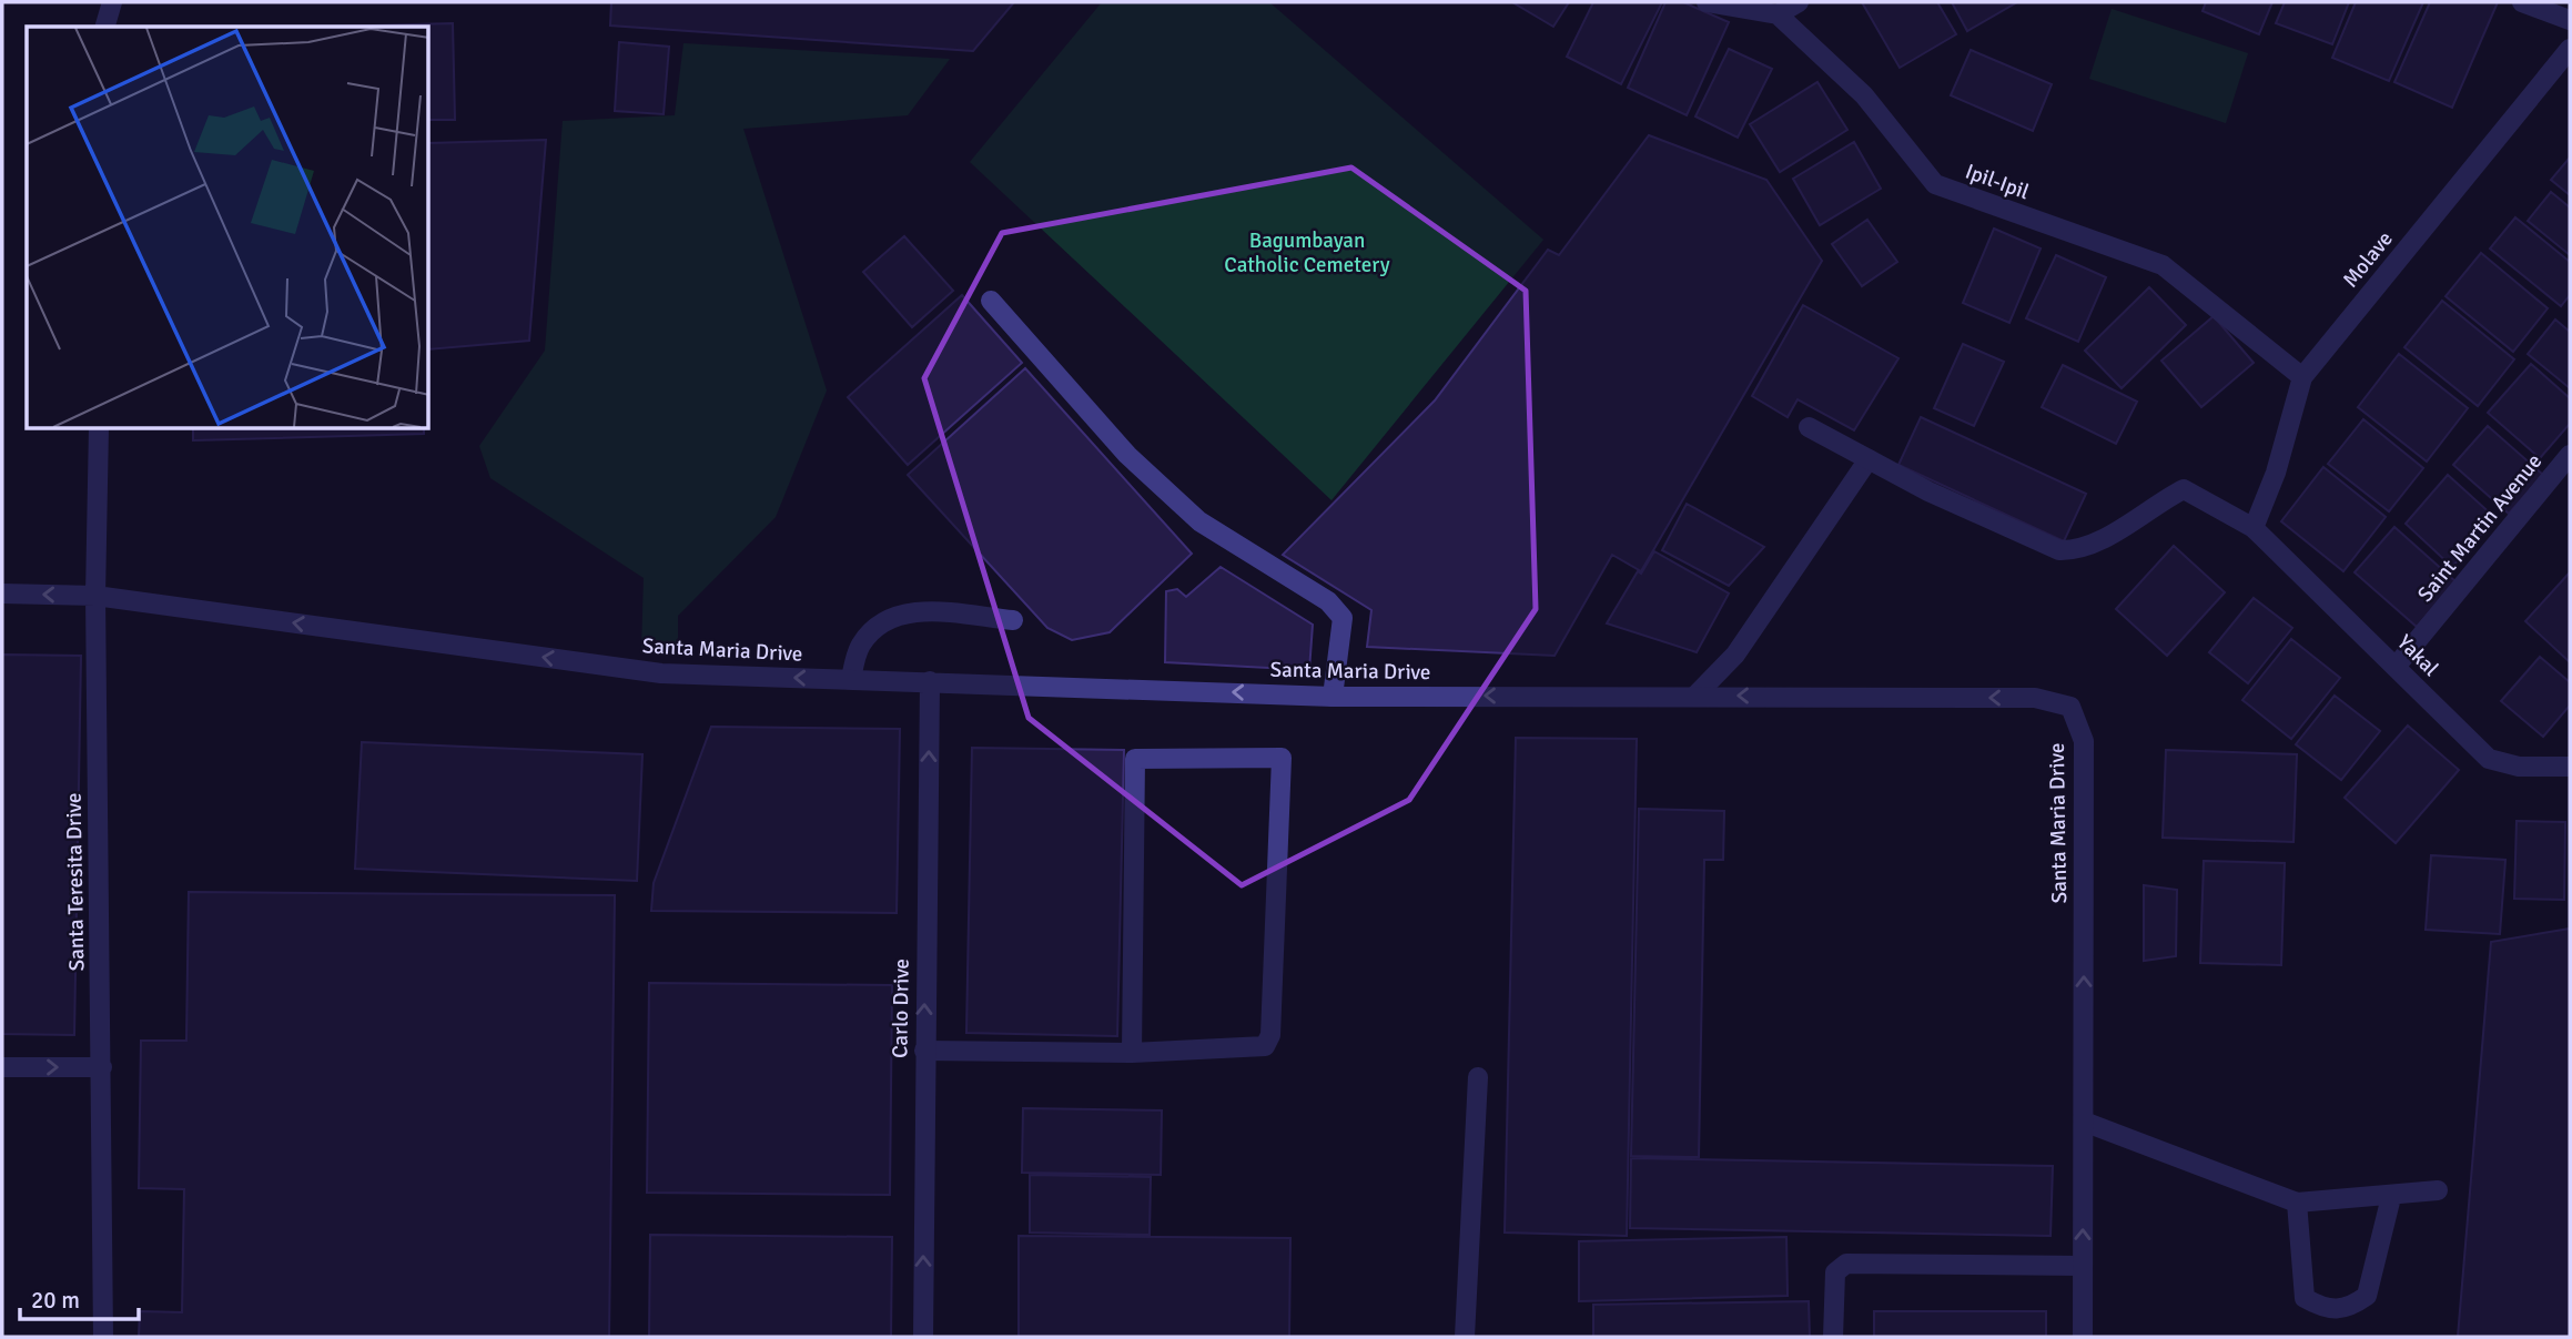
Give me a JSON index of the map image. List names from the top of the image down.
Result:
{
  "streets": {
    "street": [
      "Ipil-Ipil",
      "Molave",
      "Saint Martin Avenue",
      "Santa Maria Drive",
      "Yakal",
      "Santa Teresita Drive",
      "Carlo Drive"
    ]
  },
  "crossings": [
    ["Ipil-Ipil", "Molave"],
    ["Molave", "Yakal"],
    ["Saint Martin Avenue", "Yakal"],
    ["Santa Maria Drive", "Santa Teresita Drive"],
    ["Santa Maria Drive", "Carlo Drive"]
  ],
  "one_way": ["Santa Maria Drive", "Carlo Drive"],
  "parks": ["Bagumbayan Catholic Cemetery"],
  "scale_bar": "20 m"
}
